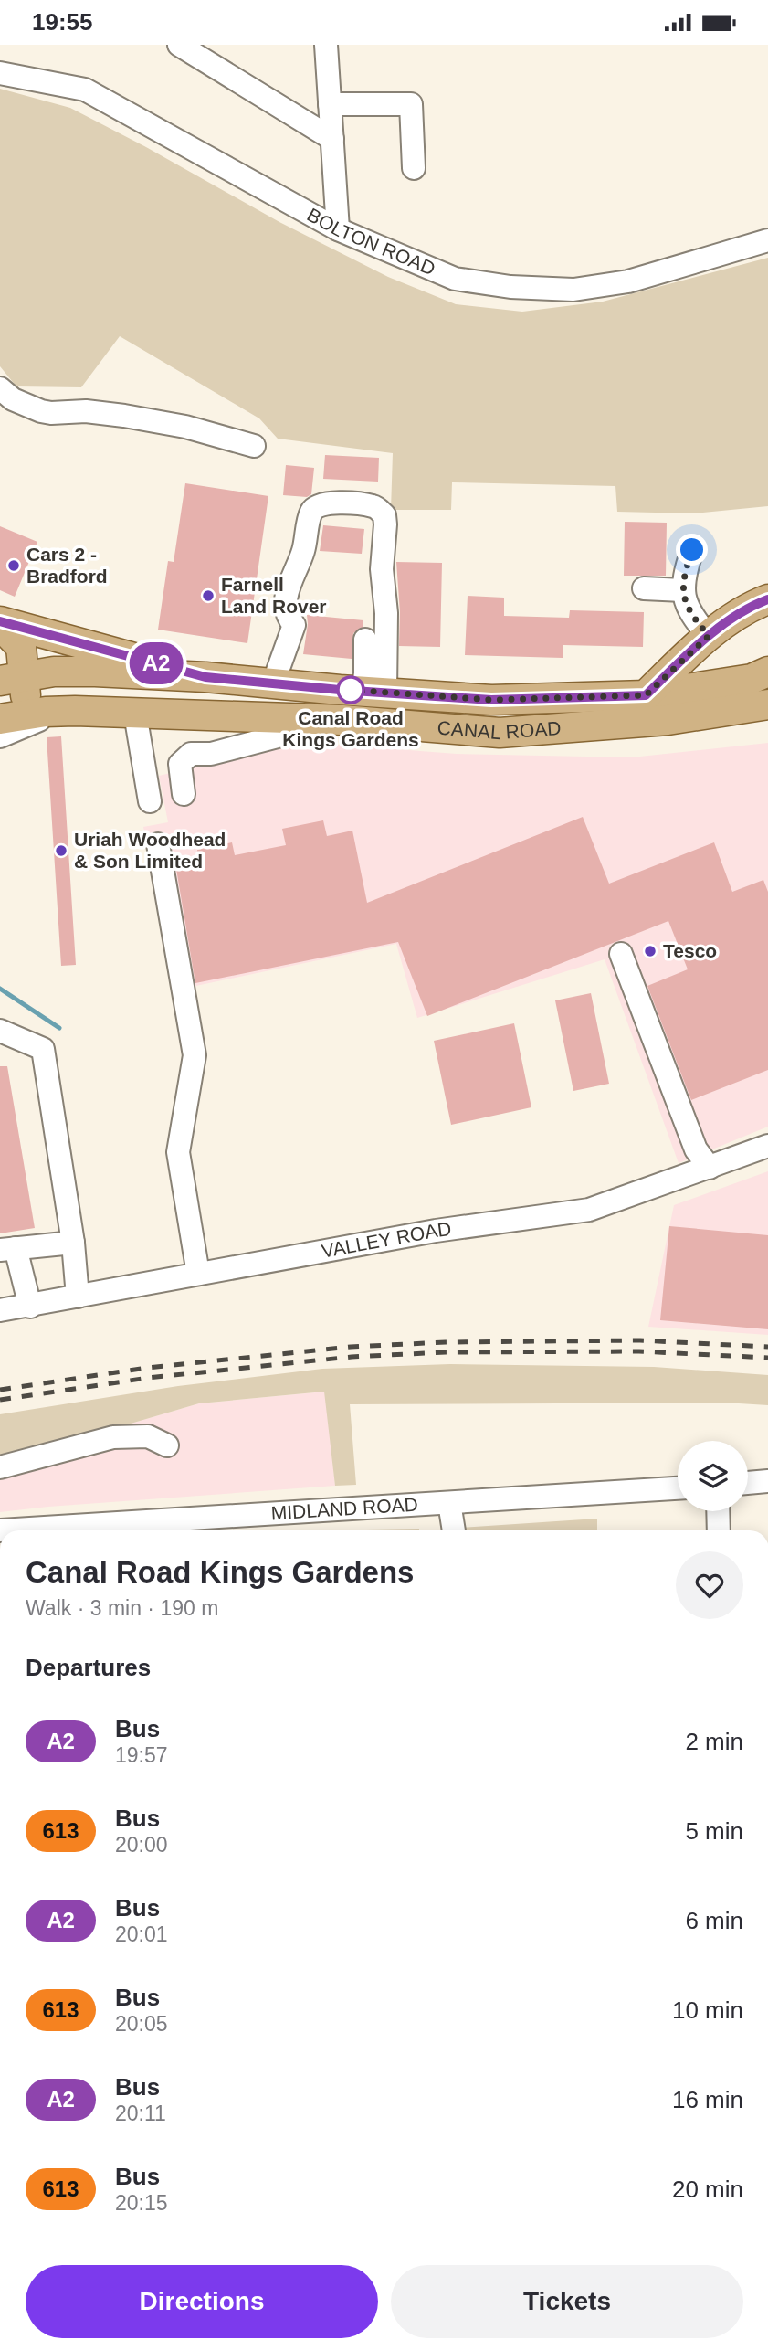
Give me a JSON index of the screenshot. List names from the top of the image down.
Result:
{
  "streets": {
    "main road": ["CANAL ROAD"],
    "street": ["BOLTON ROAD", "VALLEY ROAD", "MIDLAND ROAD"]
  },
  "places": [
    "Cars 2 - Bradford",
    "Farnell Land Rover",
    "Canal Road Kings Gardens",
    "Uriah Woodhead & Son Limited",
    "Tesco"
  ],
  "lines": ["bus line A2"],
  "page": {
    "status": "19:55",
    "on_map": "A2",
    "heading": [
      ["Canal Road Kings Gardens", "Walk · 3 min · 190 m"],
      "Departures"
    ],
    "list": [
      {
        "mark": "A2",
        "name": "Bus",
        "note": "19:57",
        "value": "2 min"
      },
      {
        "mark": "613",
        "name": "Bus",
        "note": "20:00",
        "value": "5 min"
      },
      {
        "mark": "A2",
        "name": "Bus",
        "note": "20:01",
        "value": "6 min"
      },
      {
        "mark": "613",
        "name": "Bus",
        "note": "20:05",
        "value": "10 min"
      },
      {
        "mark": "A2",
        "name": "Bus",
        "note": "20:11",
        "value": "16 min"
      },
      {
        "mark": "613",
        "name": "Bus",
        "note": "20:15",
        "value": "20 min"
      }
    ],
    "buttons": ["Directions", "Tickets"]
  }
}
